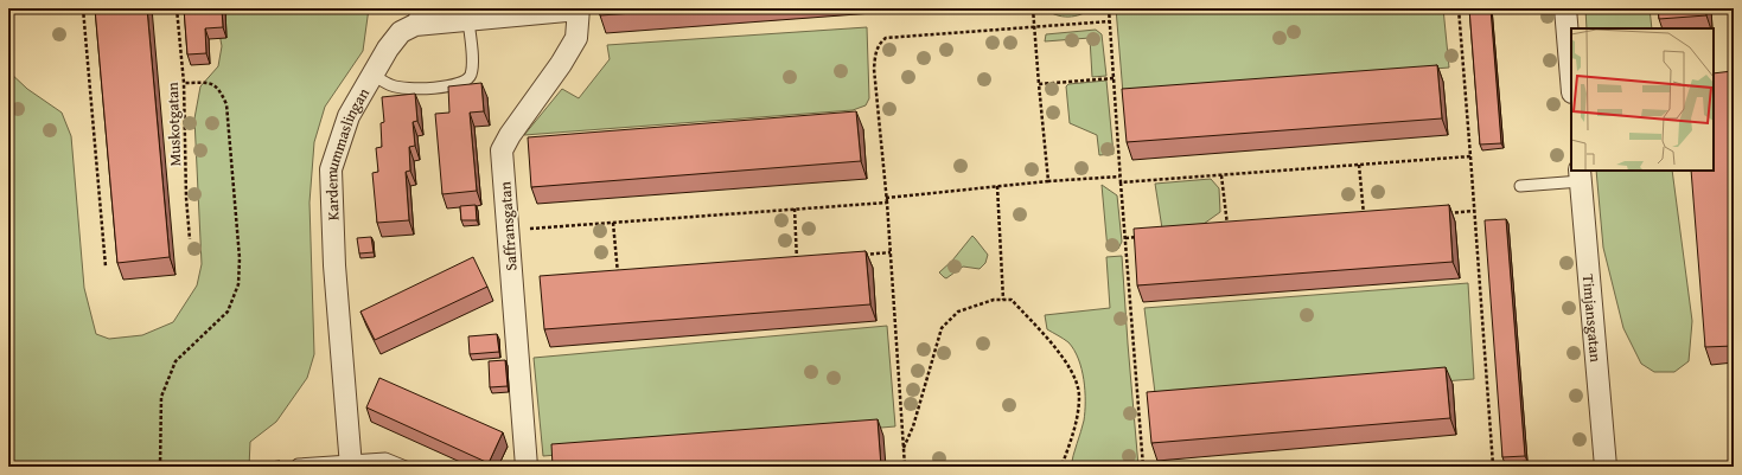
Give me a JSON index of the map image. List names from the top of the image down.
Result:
{
  "streets": {
    "street": ["Kardemummaslingan", "Saffransgatan", "Timjansgatan"],
    "path": ["Muskotgatan"]
  },
  "crossings": [
    ["Kardemummaslingan", "Saffransgatan"]
  ]
}
